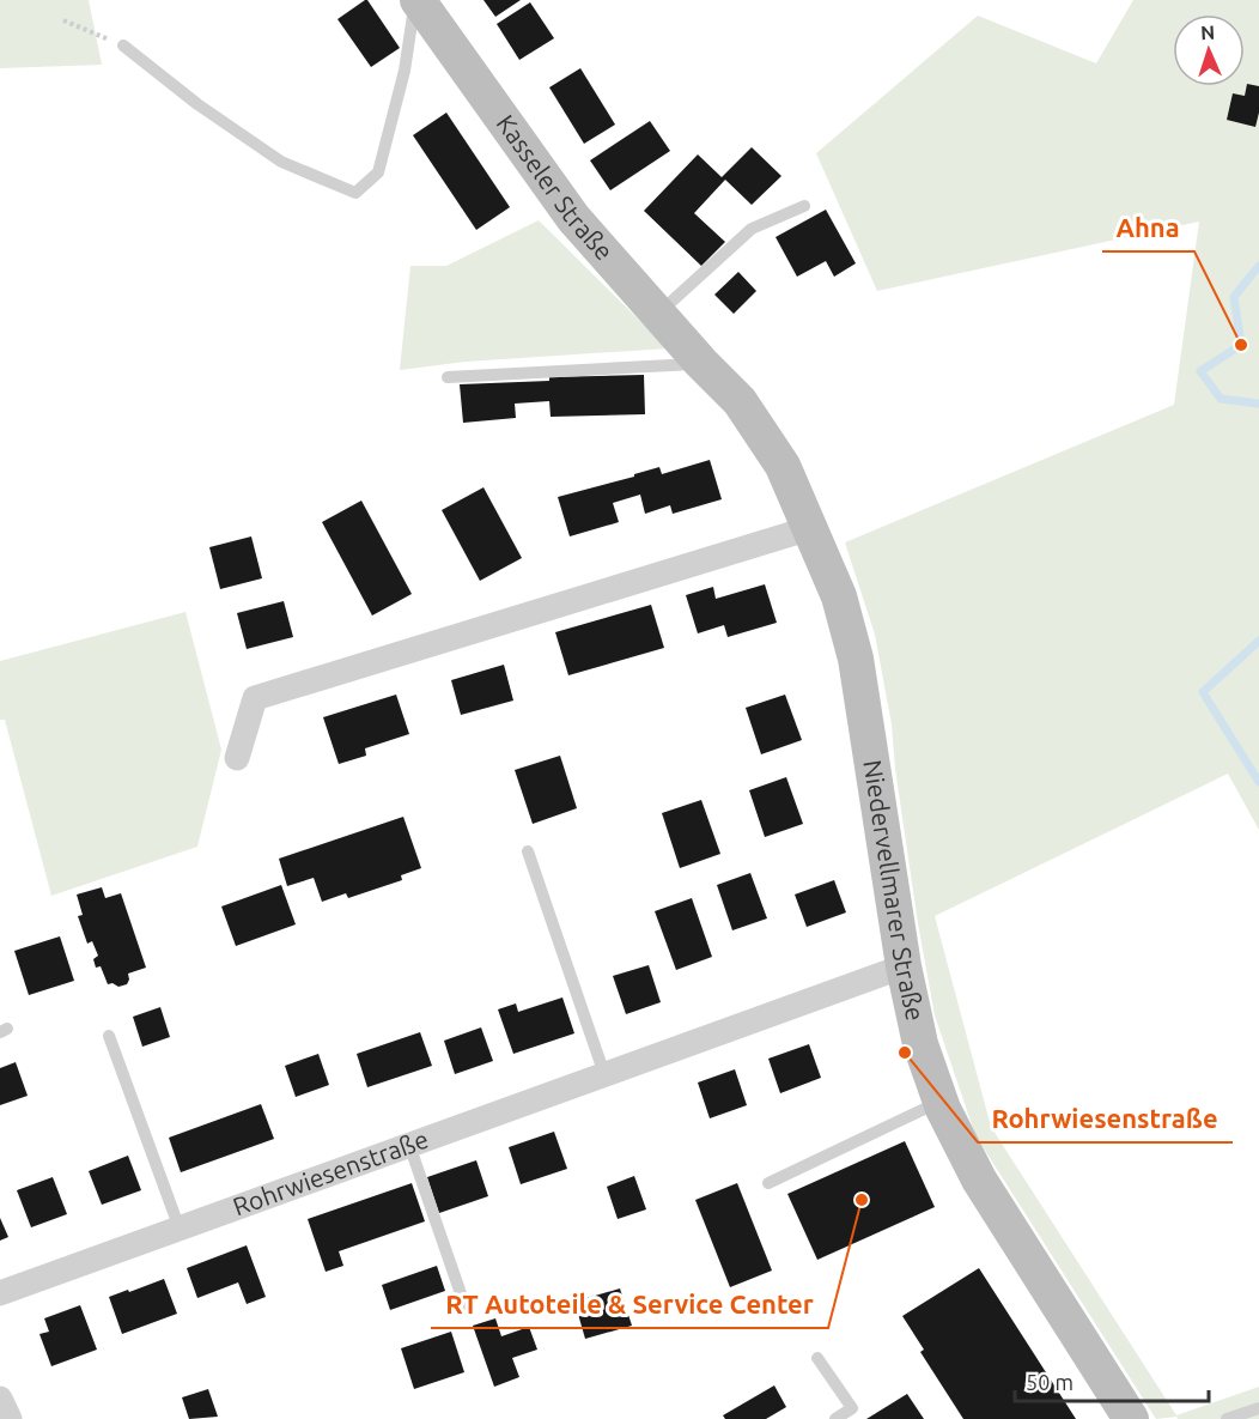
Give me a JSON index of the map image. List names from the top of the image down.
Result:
{
  "streets": {
    "main road": ["Kasseler Straße", "Niedervellmarer Straße"],
    "street": ["Rohrwiesenstraße"]
  },
  "crossings": [
    ["Kasseler Straße", "Niedervellmarer Straße"],
    ["Niedervellmarer Straße", "Rohrwiesenstraße"]
  ],
  "places": ["Ahna", "Rohrwiesenstraße", "RT Autoteile & Service Center"],
  "scale_bar": "50 m",
  "north": "top"
}
